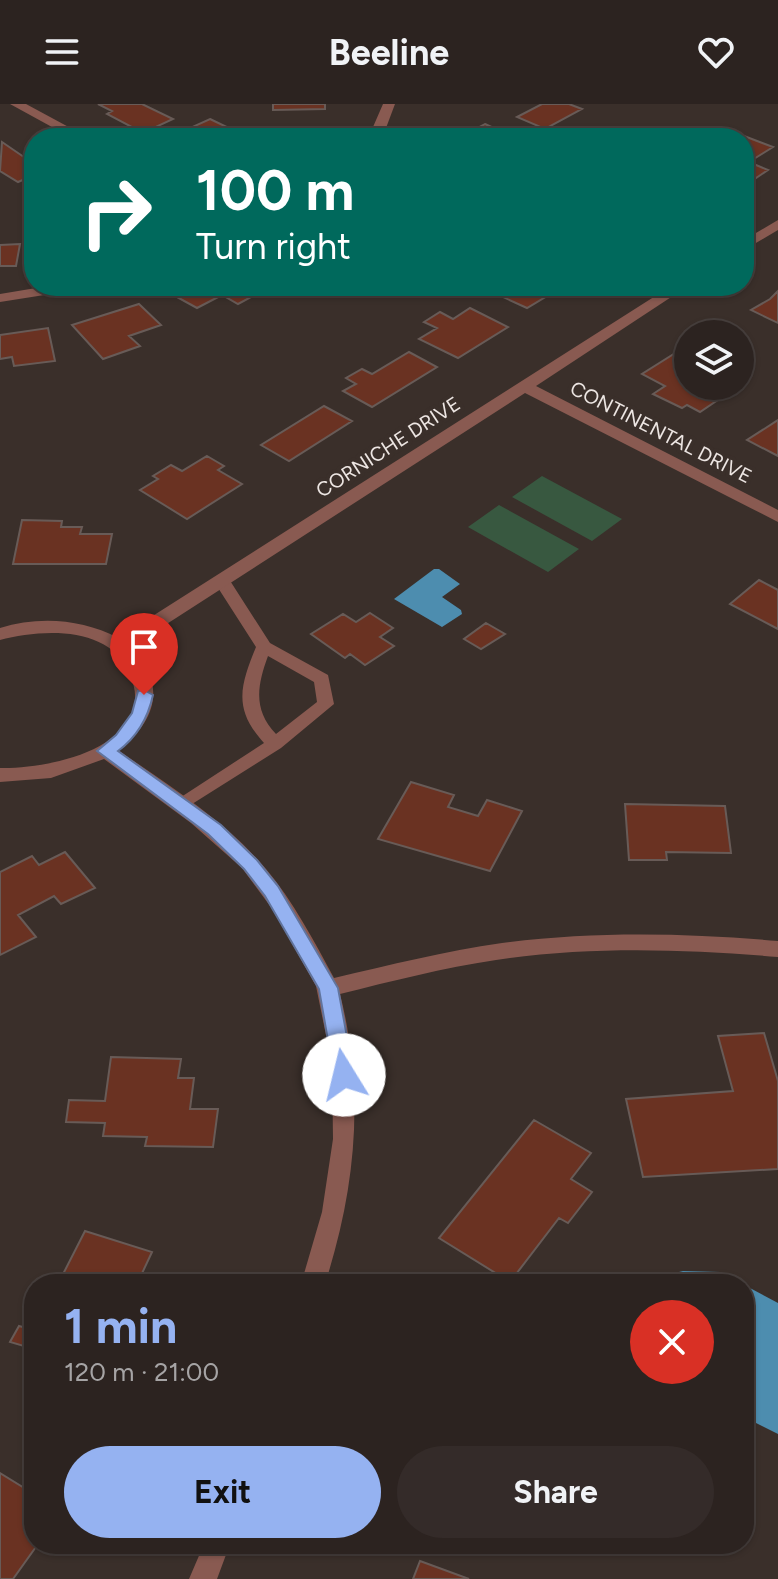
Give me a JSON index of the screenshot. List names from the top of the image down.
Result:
{
  "streets": {
    "street": ["CONTINENTAL DRIVE", "CORNICHE DRIVE"]
  },
  "crossings": [
    ["CONTINENTAL DRIVE", "CORNICHE DRIVE"]
  ],
  "page": {
    "header": "Beeline",
    "turn": ["100 m", "Turn right"],
    "heading": ["1 min", "120 m · 21:00"],
    "buttons": ["Exit", "Share"]
  }
}
